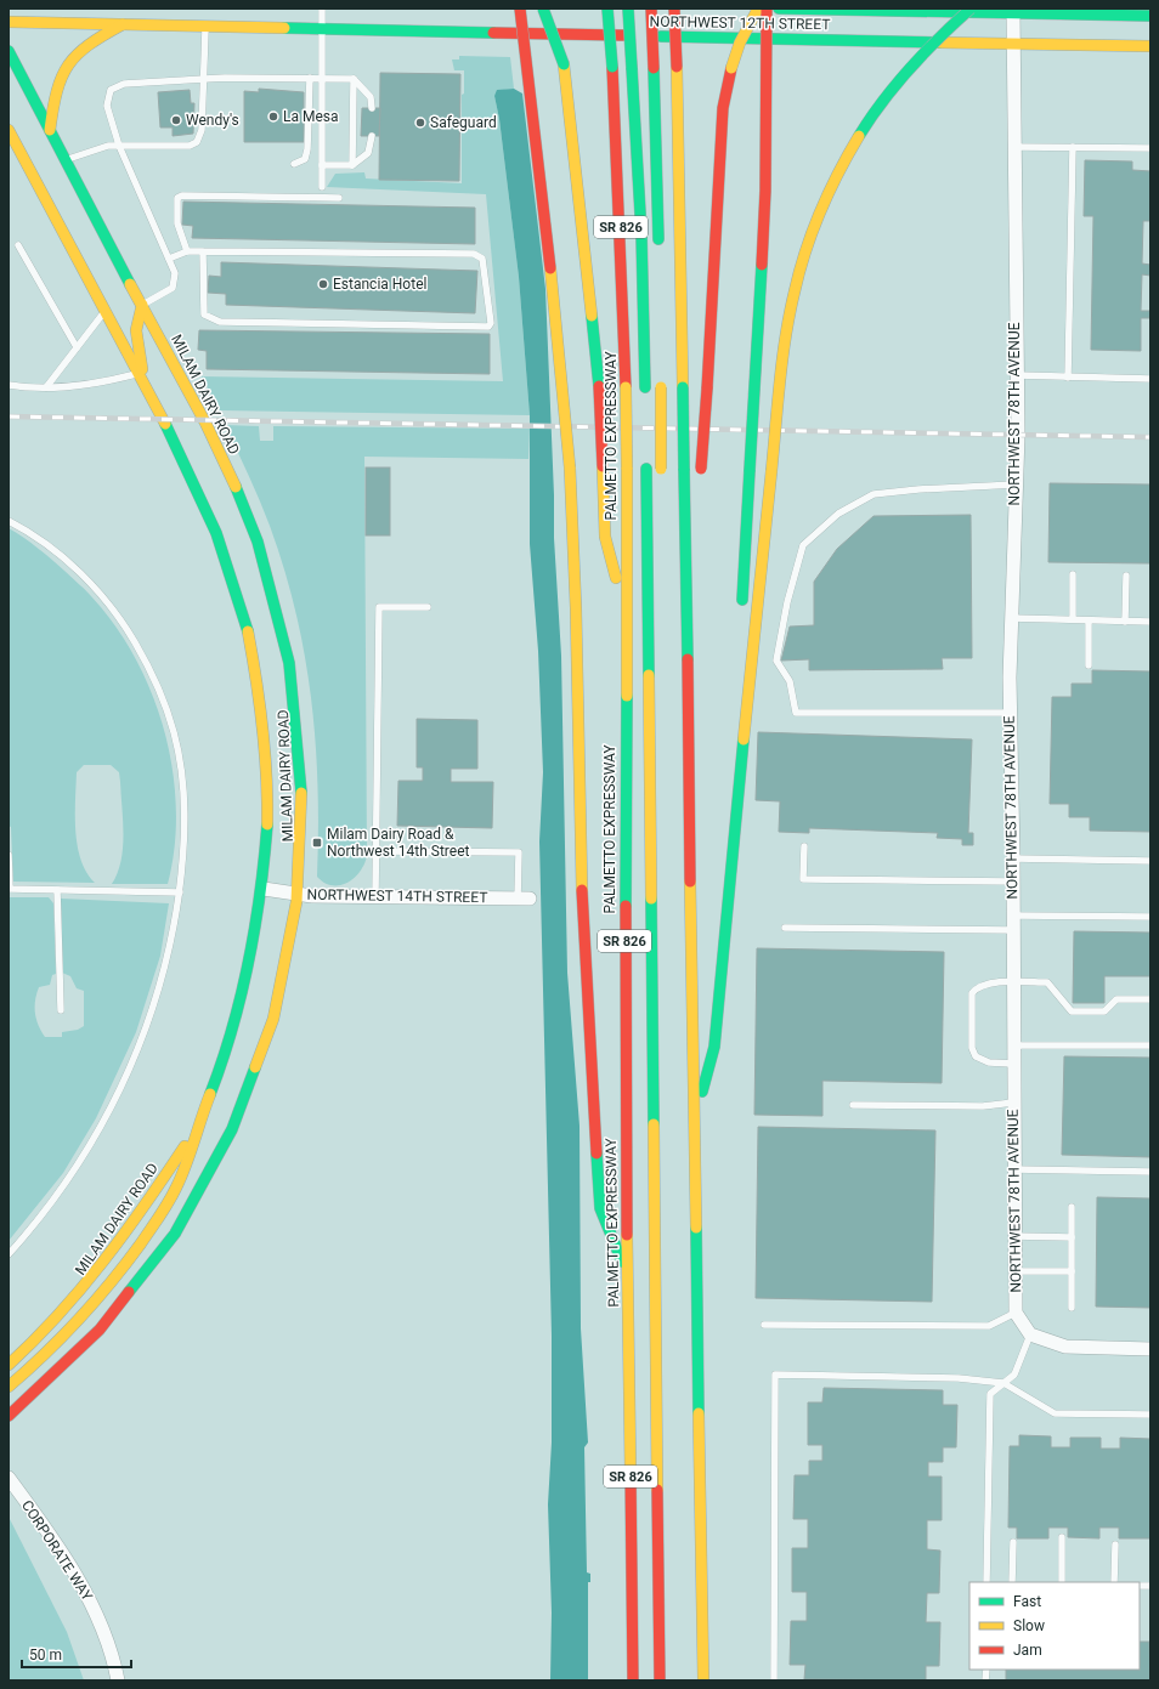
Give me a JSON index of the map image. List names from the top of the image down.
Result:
{
  "streets": {
    "main road": [
      "NORTHWEST 12TH STREET",
      "SR 826",
      "MILAM DAIRY ROAD",
      "PALMETTO EXPRESSWAY"
    ],
    "street": ["NORTHWEST 78TH AVENUE", "NORTHWEST 14TH STREET", "CORPORATE WAY"]
  },
  "crossings": [
    ["NORTHWEST 12TH STREET", "NORTHWEST 78TH AVENUE"],
    ["MILAM DAIRY ROAD", "NORTHWEST 14TH STREET"]
  ],
  "places": {
    "other": [
      "La Mesa",
      "Wendy's",
      "Safeguard",
      "Estancia Hotel"
    ],
    "transit": ["Milam Dairy Road & Northwest 14th Street"]
  },
  "legend": ["Fast", "Slow", "Jam"],
  "scale_bar": "50 m"
}
